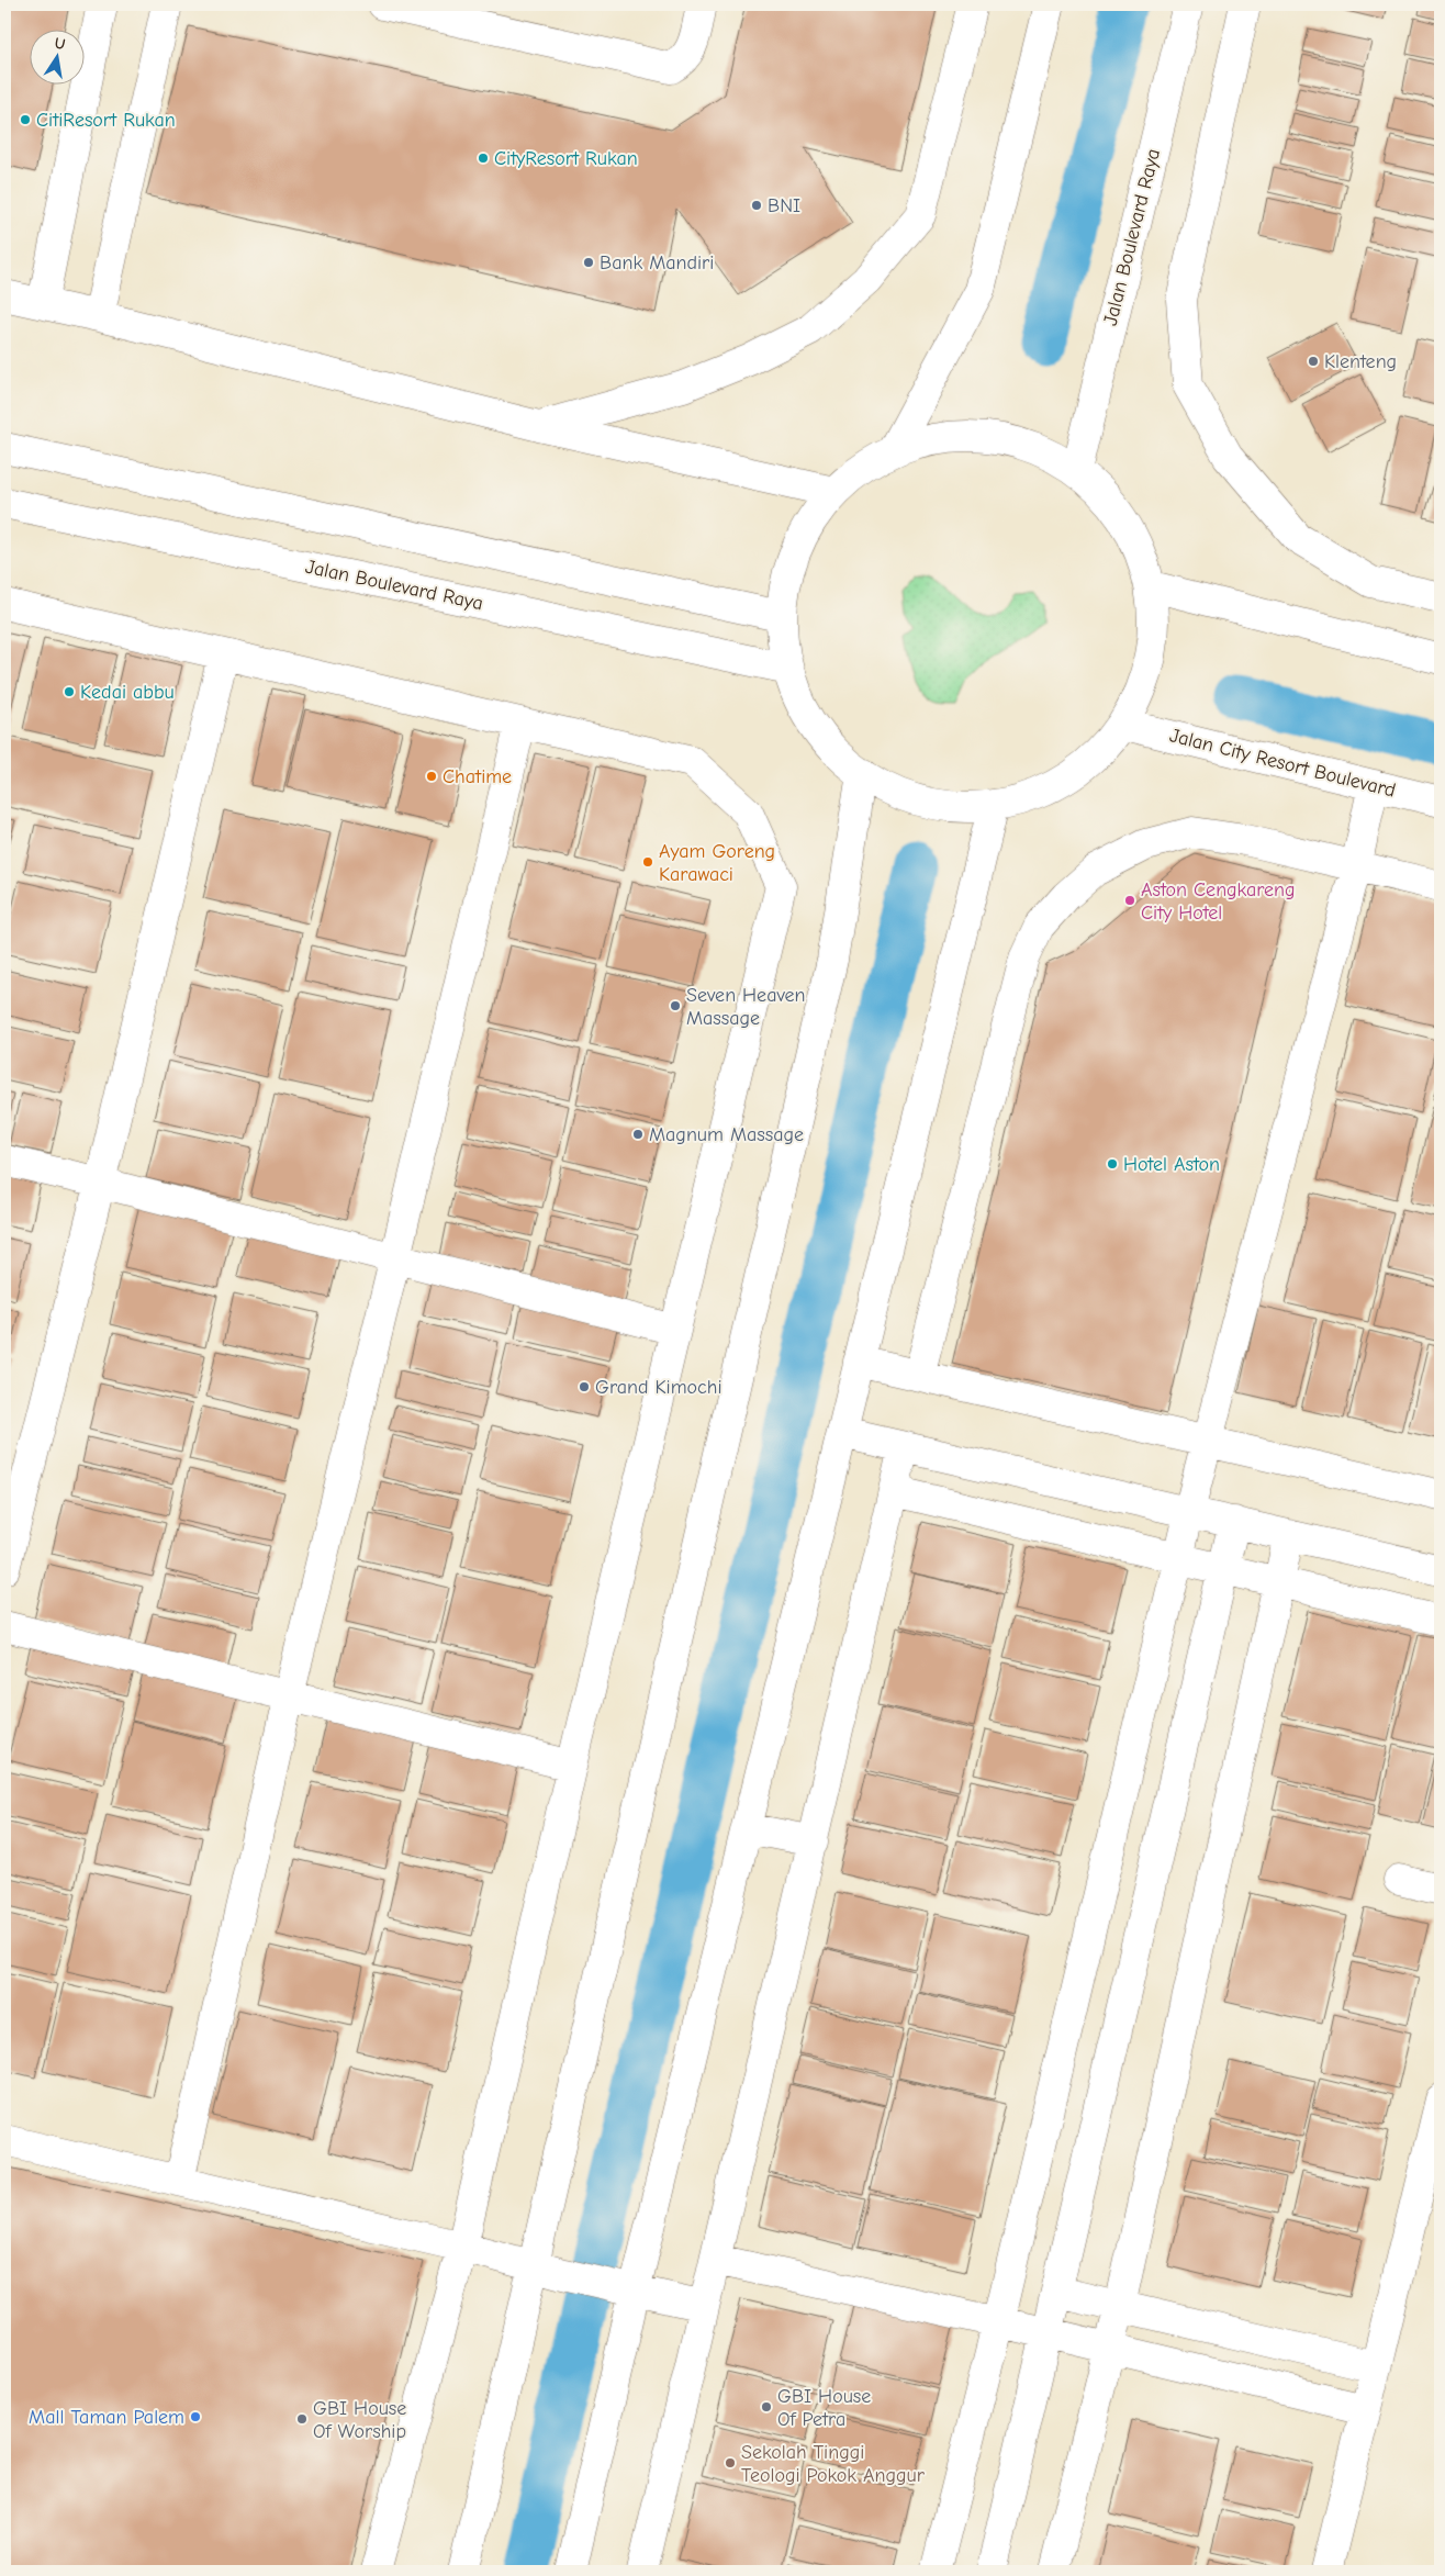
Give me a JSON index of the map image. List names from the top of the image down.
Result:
{
  "streets": {
    "street": ["Jalan Boulevard Raya", "Jalan City Resort Boulevard"]
  },
  "places": [
    "CitiResort Rukan",
    "CityResort Rukan",
    "BNI",
    "Bank Mandiri",
    "Klenteng",
    "Kedai abbu",
    "Chatime",
    "Ayam Goreng Karawaci",
    "Aston Cengkareng City Hotel",
    "Seven Heaven Massage",
    "Magnum Massage",
    "Hotel Aston",
    "Grand Kimochi",
    "GBI House Of Petra",
    "Mall Taman Palem",
    "GBI House Of Worship",
    "Sekolah Tinggi Teologi Pokok Anggur"
  ],
  "north": "top"
}
